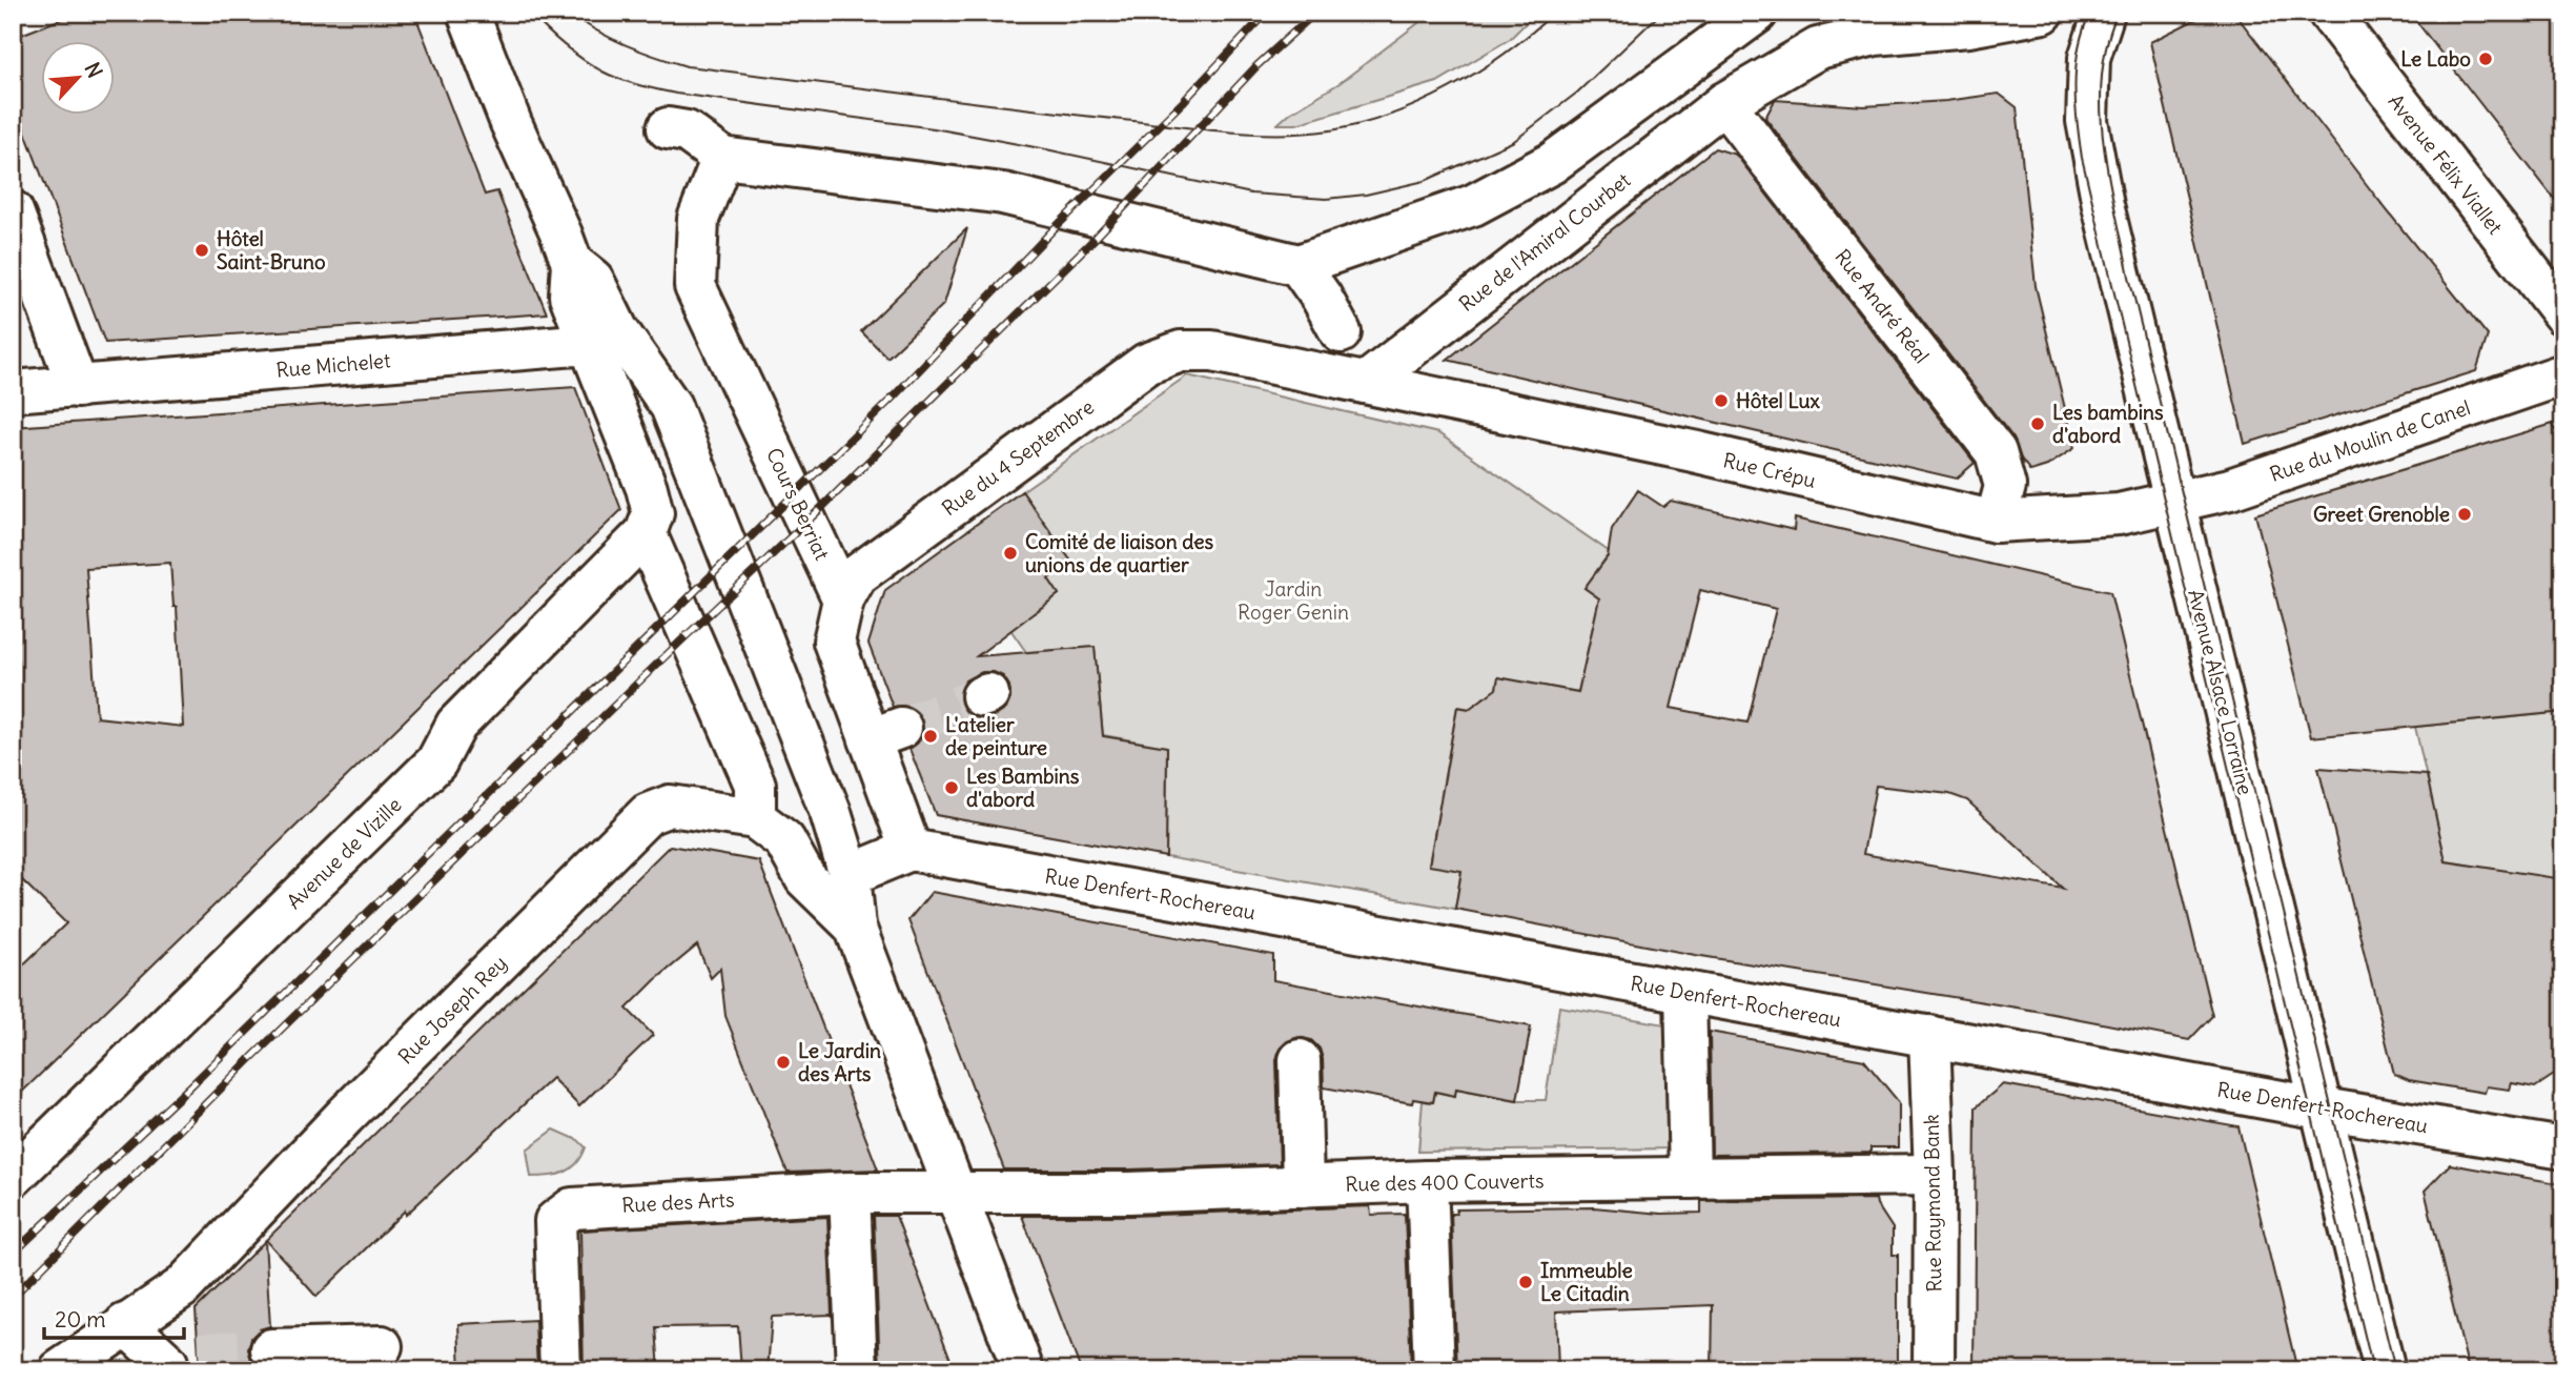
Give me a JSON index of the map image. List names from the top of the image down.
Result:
{
  "streets": {
    "street": [
      "Avenue Félix Viallet",
      "Rue de l'Amiral Courbet",
      "Rue André Réal",
      "Rue Michelet",
      "Rue du Moulin de Canel",
      "Rue du 4 Septembre",
      "Rue Crépu",
      "Cours Berriat",
      "Avenue Alsace Lorraine",
      "Avenue de Vizille",
      "Rue Denfert-Rochereau",
      "Rue Joseph Rey",
      "Rue des 400 Couverts",
      "Rue des Arts",
      "Rue Raymond Bank"
    ]
  },
  "crossings": [
    ["Rue de l'Amiral Courbet", "Rue André Réal"],
    ["Rue de l'Amiral Courbet", "Rue du 4 Septembre"],
    ["Rue de l'Amiral Courbet", "Rue Crépu"],
    ["Rue André Réal", "Rue Crépu"],
    ["Rue du Moulin de Canel", "Rue Crépu"],
    ["Rue du Moulin de Canel", "Avenue Alsace Lorraine"],
    ["Rue du 4 Septembre", "Rue Crépu"],
    ["Rue du 4 Septembre", "Cours Berriat"],
    ["Rue Crépu", "Avenue Alsace Lorraine"],
    ["Avenue Alsace Lorraine", "Rue Denfert-Rochereau"],
    ["Rue Denfert-Rochereau", "Rue Raymond Bank"],
    ["Rue des 400 Couverts", "Rue des Arts"],
    ["Rue des 400 Couverts", "Rue Raymond Bank"]
  ],
  "parks": ["Jardin Roger Genin"],
  "places": [
    "Le Labo",
    "Hôtel Saint-Bruno",
    "Hôtel Lux",
    "Les bambins d'abord",
    "Greet Grenoble",
    "Comité de liaison des unions de quartier",
    "L'atelier de peinture",
    "Les Bambins d'abord",
    "Le Jardin des Arts",
    "Immeuble Le Citadin"
  ],
  "scale_bar": "20 m",
  "north": "top right"
}
